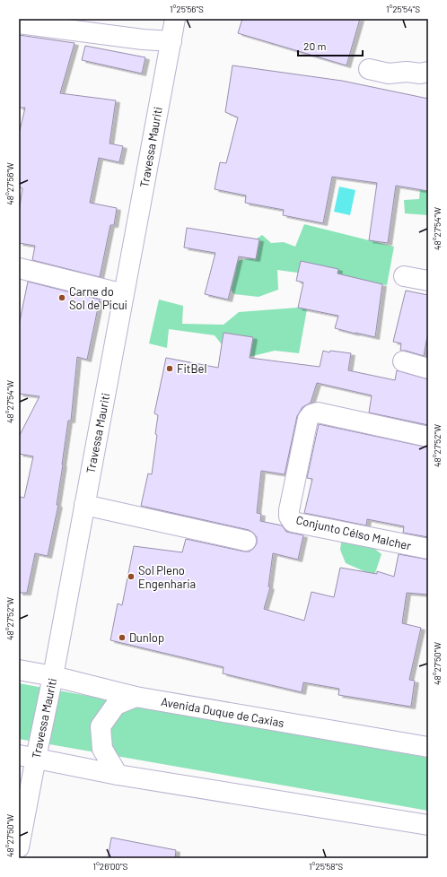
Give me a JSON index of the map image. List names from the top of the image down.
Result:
{
  "streets": {
    "main road": ["Travessa Mauriti", "Conjunto Célso Malcher", "Avenida Duque de Caxias"]
  },
  "crossings": [
    ["Travessa Mauriti", "Avenida Duque de Caxias"]
  ],
  "places": [
    "Carne do Sol de Picuí",
    "FitBel",
    "Sol Pleno Engenharia",
    "Dunlop"
  ],
  "scale_bar": "20 m",
  "coordinates": [
    "1°25'56\"S",
    "1°25'54\"S",
    "48°27'56\"W",
    "48°27'54\"W",
    "48°27'52\"W",
    "48°27'50\"W",
    "1°26'00\"S",
    "1°25'58\"S"
  ]
}
